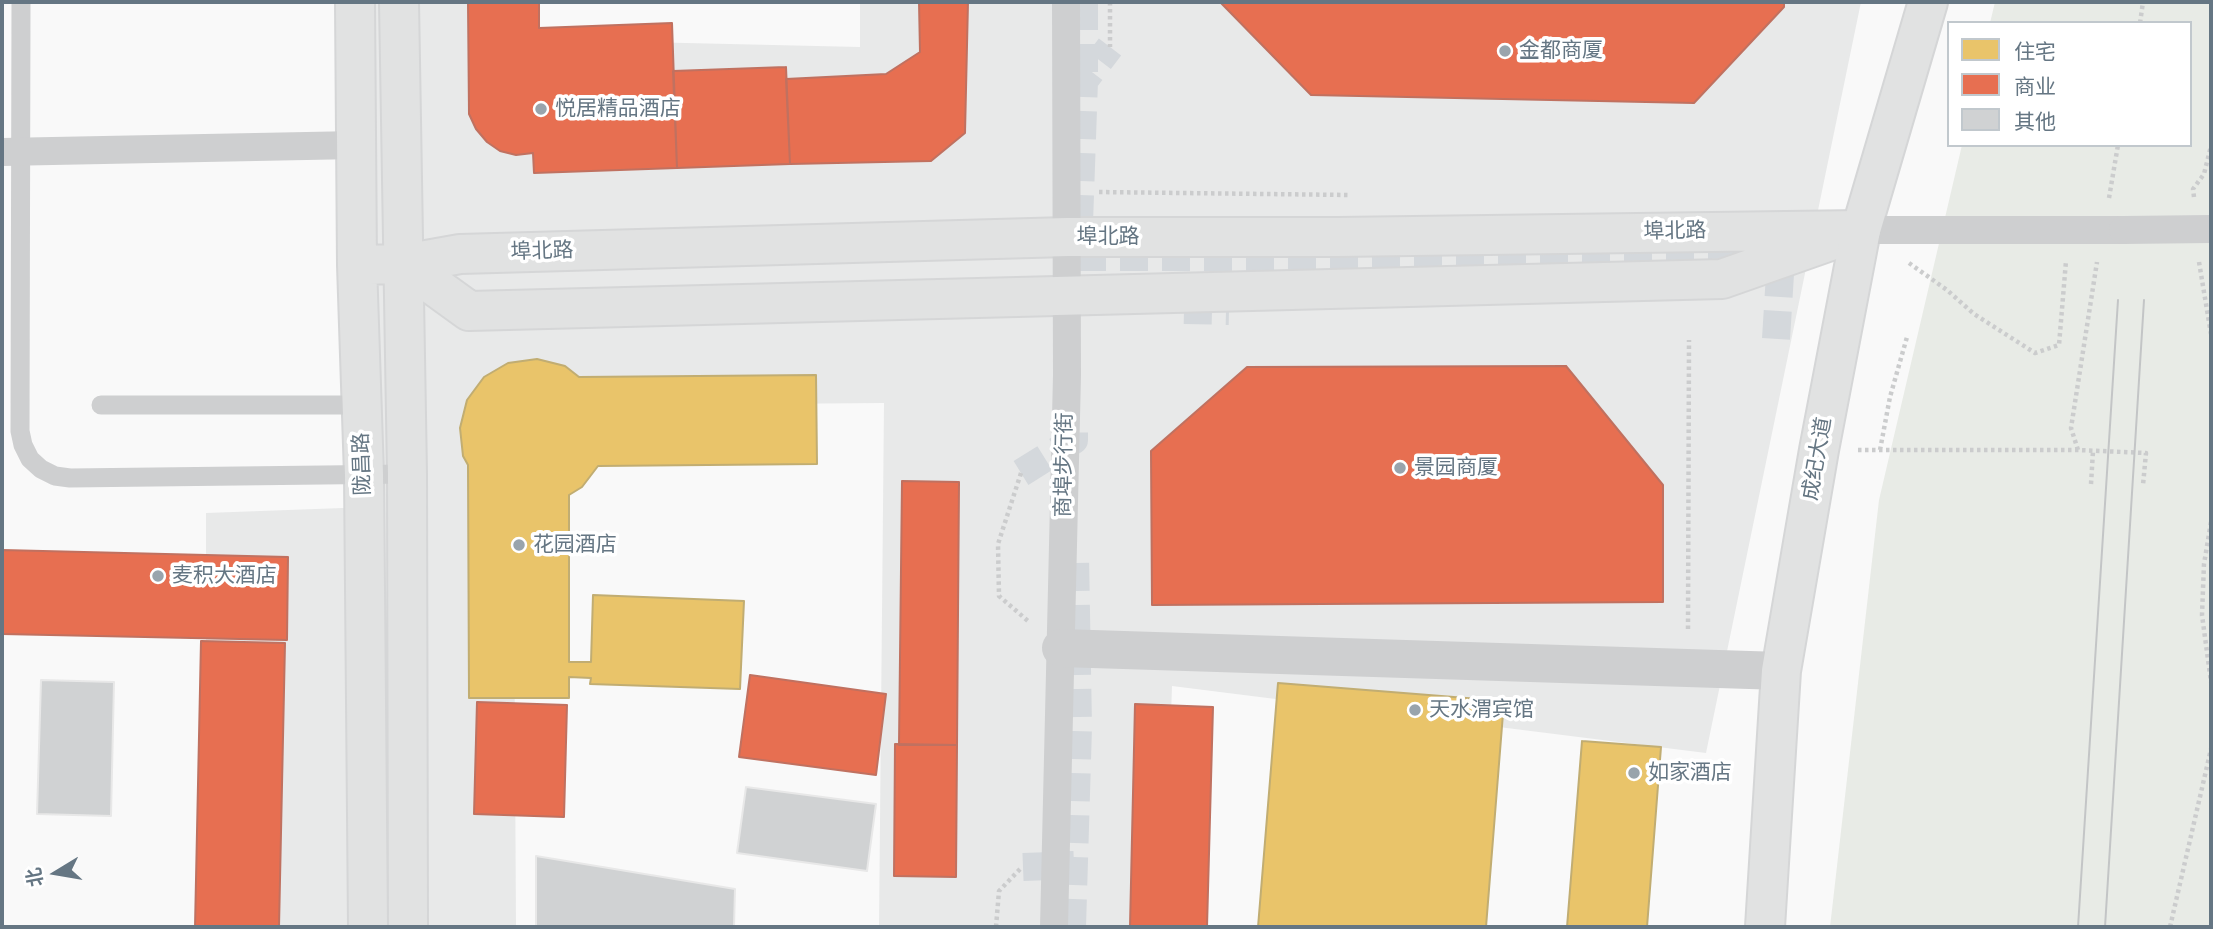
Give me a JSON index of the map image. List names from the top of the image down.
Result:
{
  "streets": {
    "main road": ["埠北路", "成纪大道", "陇昌路"],
    "street": ["商埠步行街"]
  },
  "crossings": [
    ["埠北路", "成纪大道"],
    ["埠北路", "陇昌路"],
    ["埠北路", "商埠步行街"]
  ],
  "places": [
    "金都商厦",
    "悦居精品酒店",
    "景园商厦",
    "花园酒店",
    "麦积大酒店",
    "天水渭宾馆",
    "如家酒店"
  ],
  "legend": ["住宅", "商业", "其他"],
  "north": "left"
}
